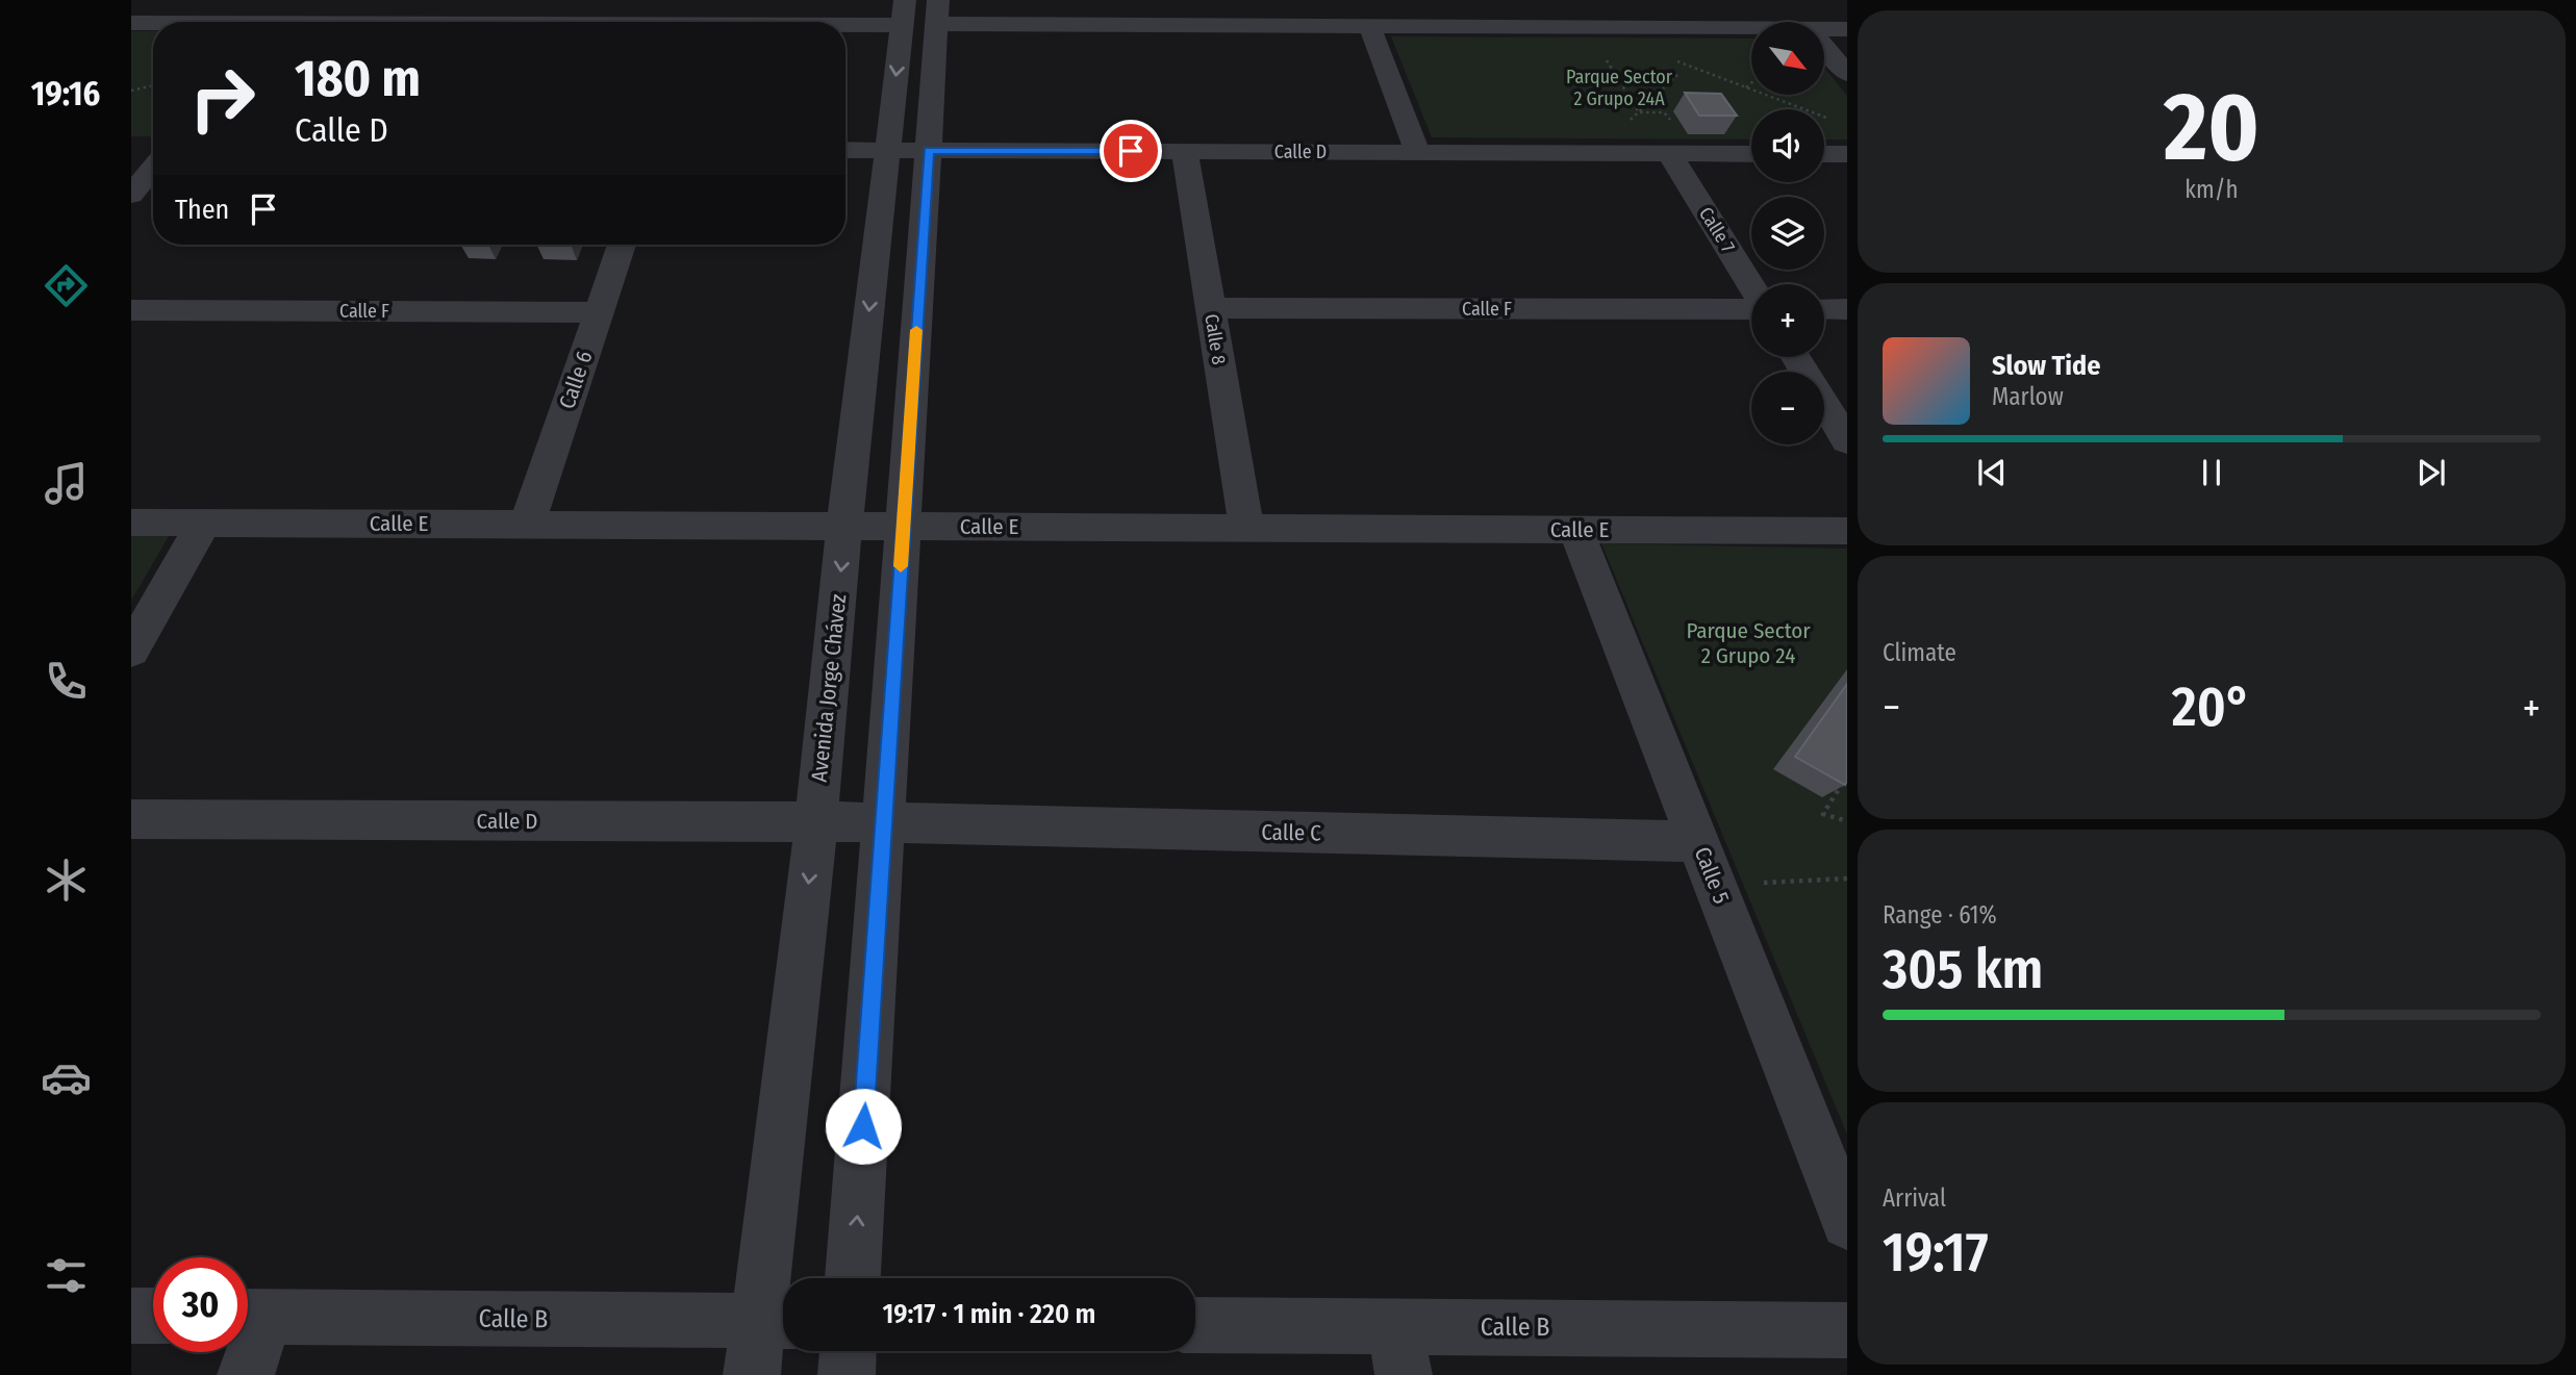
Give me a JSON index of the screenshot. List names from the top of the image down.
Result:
{
  "streets": {
    "street": [
      "Calle D",
      "Calle 7",
      "Calle F",
      "Calle 8",
      "Calle 6",
      "Calle E",
      "Avenida Jorge Chávez",
      "Calle C",
      "Calle 5",
      "Calle B"
    ]
  },
  "crossings": [
    ["Calle D", "Calle 7"],
    ["Calle D", "Calle 8"],
    ["Calle D", "Avenida Jorge Chávez"],
    ["Calle D", "Calle C"],
    ["Calle F", "Calle 8"],
    ["Calle F", "Calle 6"],
    ["Calle 8", "Calle E"],
    ["Calle 6", "Calle E"],
    ["Calle E", "Avenida Jorge Chávez"],
    ["Calle E", "Calle 5"],
    ["Avenida Jorge Chávez", "Calle B"],
    ["Calle C", "Calle 5"]
  ],
  "parks": ["Parque Sector 2 Grupo 24A", "Parque Sector 2 Grupo 24"],
  "north": "bottom right",
  "page": {
    "tabs": "19:16",
    "tile": [
      ["20", "km/h"],
      "Climate",
      ["Range · 61%", "305 km"],
      ["Arrival", "19:17"]
    ],
    "map_buttons": ["+", "−"],
    "turn": ["180 m", "Calle D"],
    "then": "Then",
    "song": ["Slow Tide", "Marlow"],
    "heat": ["−", "20°", "+"],
    "limit": "30",
    "trip": "19:17 · 1 min · 220 m"
  }
}
